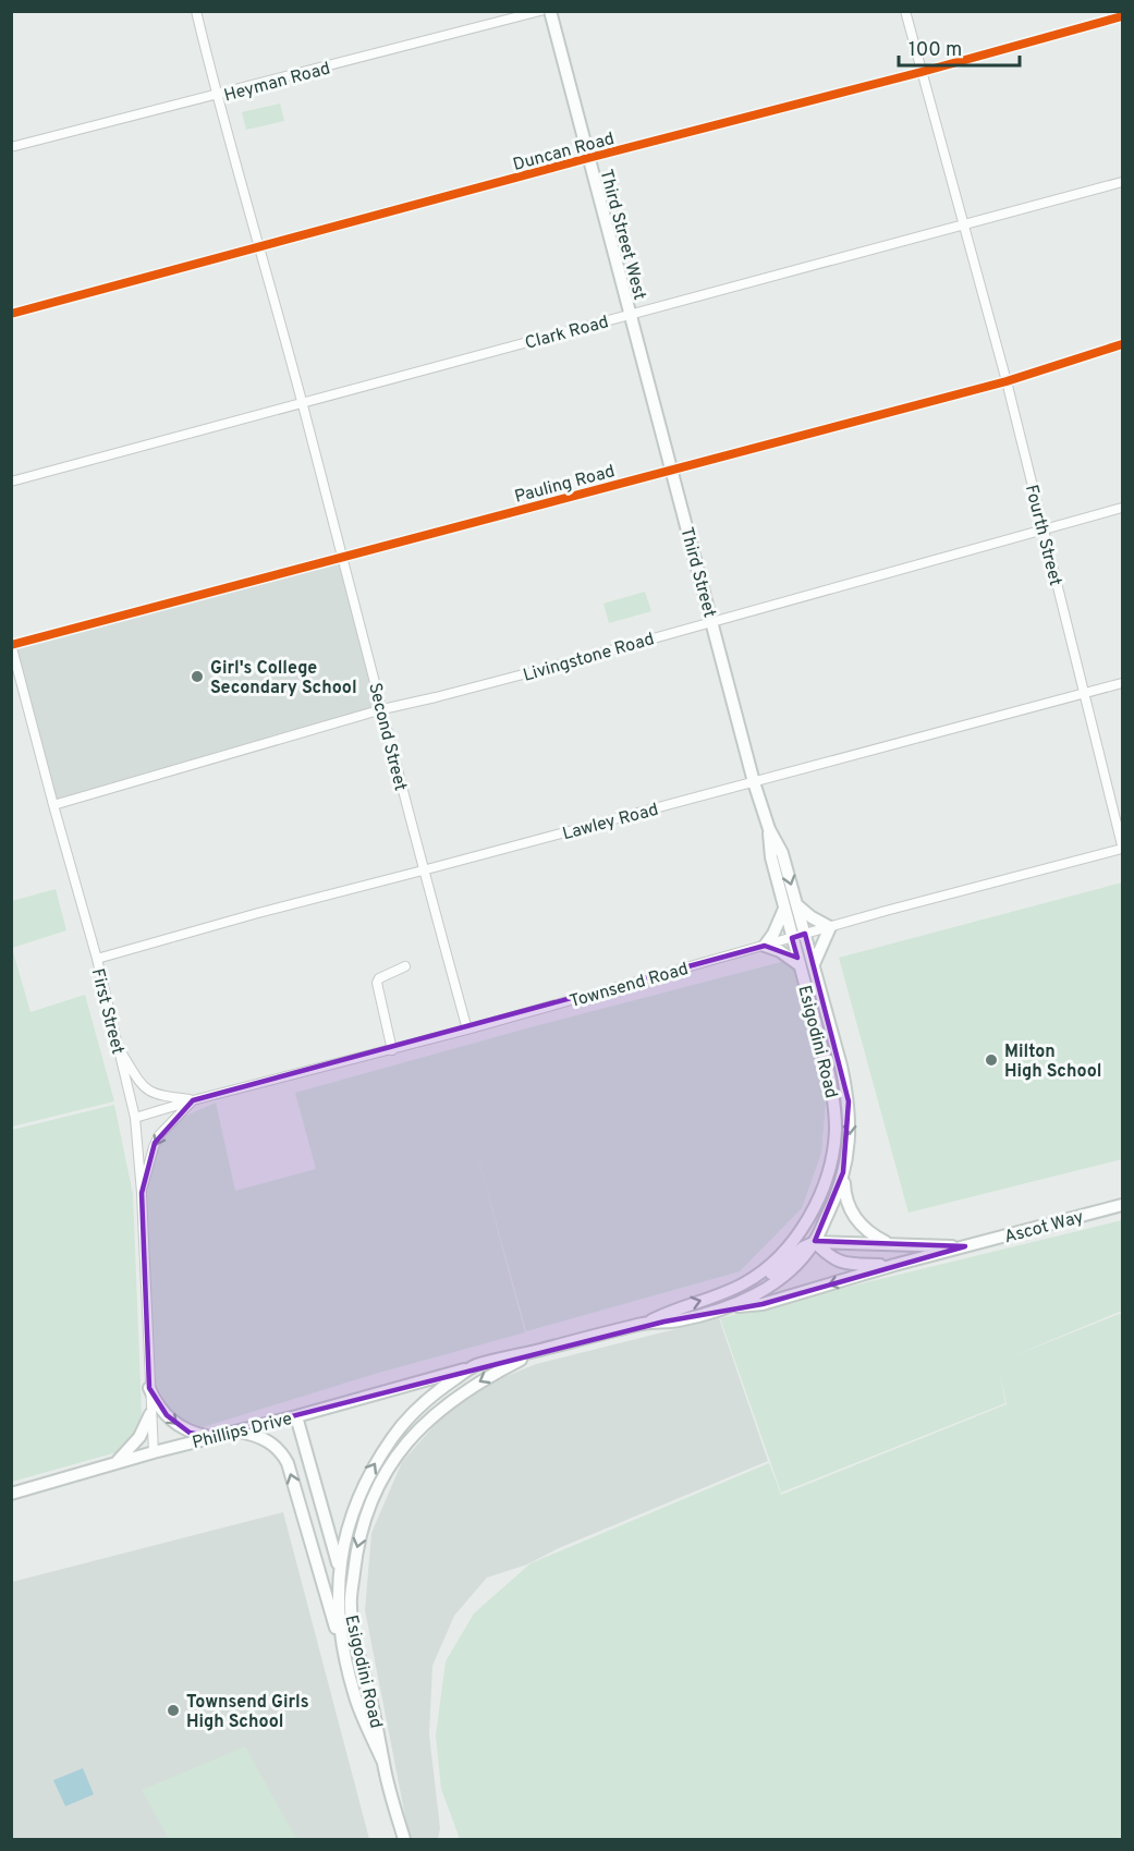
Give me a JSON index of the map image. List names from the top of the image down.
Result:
{
  "streets": {
    "main road": [
      "Third Street West",
      "Third Street",
      "Esigodini Road",
      "Ascot Way",
      "Phillips Drive"
    ],
    "street": [
      "Heyman Road",
      "Duncan Road",
      "Clark Road",
      "Pauling Road",
      "Fourth Street",
      "Livingstone Road",
      "Second Street",
      "Lawley Road",
      "Townsend Road",
      "First Street"
    ]
  },
  "crossings": [
    ["Heyman Road", "Second Street"],
    ["Duncan Road", "Third Street West"],
    ["Duncan Road", "Fourth Street"],
    ["Duncan Road", "Second Street"],
    ["Third Street West", "Clark Road"],
    ["Third Street West", "Third Street"],
    ["Clark Road", "Fourth Street"],
    ["Clark Road", "Third Street"],
    ["Clark Road", "Second Street"],
    ["Pauling Road", "Fourth Street"],
    ["Pauling Road", "Third Street"],
    ["Pauling Road", "Second Street"],
    ["Pauling Road", "First Street"],
    ["Fourth Street", "Livingstone Road"],
    ["Fourth Street", "Lawley Road"],
    ["Fourth Street", "Townsend Road"],
    ["Third Street", "Livingstone Road"],
    ["Third Street", "Lawley Road"],
    ["Third Street", "Townsend Road"],
    ["Third Street", "Esigodini Road"],
    ["Livingstone Road", "Second Street"],
    ["Livingstone Road", "First Street"],
    ["Second Street", "Lawley Road"],
    ["Second Street", "Townsend Road"],
    ["Lawley Road", "First Street"],
    ["Townsend Road", "First Street"],
    ["Townsend Road", "Esigodini Road"],
    ["First Street", "Phillips Drive"],
    ["Esigodini Road", "Phillips Drive"]
  ],
  "places": ["Girl's College Secondary School", "Milton High School", "Townsend Girls High School"],
  "scale_bar": "100 m"
}
